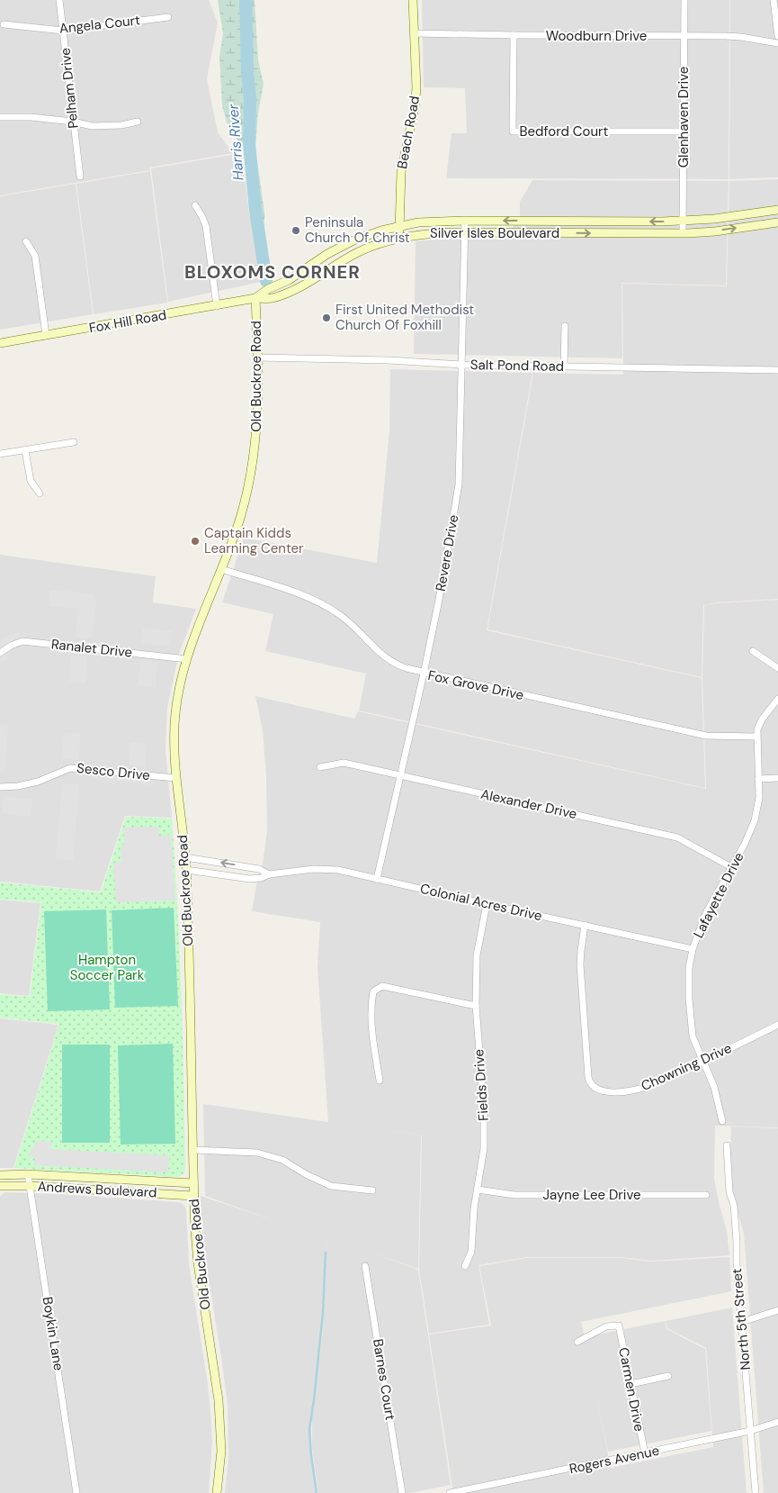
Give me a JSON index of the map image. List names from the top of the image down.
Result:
{
  "streets": {
    "street": [
      "Angela Court",
      "Woodburn Drive",
      "Pelham Drive",
      "Glenhaven Drive",
      "Bedford Court",
      "Beach Road",
      "Silver Isles Boulevard",
      "Fox Hill Road",
      "Salt Pond Road",
      "Old Buckroe Road",
      "Revere Drive",
      "Ranalet Drive",
      "Fox Grove Drive",
      "Sesco Drive",
      "Alexander Drive",
      "Lafayette Drive",
      "Colonial Acres Drive",
      "Chowning Drive",
      "Fields Drive",
      "Andrews Boulevard",
      "Jayne Lee Drive",
      "North 5th Street",
      "Boykin Lane",
      "Barnes Court",
      "Carmen Drive",
      "Rogers Avenue"
    ]
  },
  "crossings": [
    ["Angela Court", "Pelham Drive"],
    ["Woodburn Drive", "Glenhaven Drive"],
    ["Woodburn Drive", "Bedford Court"],
    ["Woodburn Drive", "Beach Road"],
    ["Glenhaven Drive", "Bedford Court"],
    ["Glenhaven Drive", "Silver Isles Boulevard"],
    ["Beach Road", "Silver Isles Boulevard"],
    ["Silver Isles Boulevard", "Fox Hill Road"],
    ["Silver Isles Boulevard", "Old Buckroe Road"],
    ["Silver Isles Boulevard", "Revere Drive"],
    ["Fox Hill Road", "Old Buckroe Road"],
    ["Salt Pond Road", "Old Buckroe Road"],
    ["Salt Pond Road", "Revere Drive"],
    ["Old Buckroe Road", "Ranalet Drive"],
    ["Old Buckroe Road", "Fox Grove Drive"],
    ["Old Buckroe Road", "Sesco Drive"],
    ["Old Buckroe Road", "Colonial Acres Drive"],
    ["Old Buckroe Road", "Andrews Boulevard"],
    ["Revere Drive", "Fox Grove Drive"],
    ["Revere Drive", "Alexander Drive"],
    ["Revere Drive", "Colonial Acres Drive"],
    ["Fox Grove Drive", "Lafayette Drive"],
    ["Alexander Drive", "Lafayette Drive"],
    ["Lafayette Drive", "Colonial Acres Drive"],
    ["Lafayette Drive", "Chowning Drive"],
    ["Colonial Acres Drive", "Chowning Drive"],
    ["Colonial Acres Drive", "Fields Drive"],
    ["Fields Drive", "Jayne Lee Drive"],
    ["Andrews Boulevard", "Boykin Lane"],
    ["North 5th Street", "Rogers Avenue"],
    ["Carmen Drive", "Rogers Avenue"]
  ],
  "districts": ["BLOXOMS CORNER"],
  "water": ["Harris River"],
  "parks": ["Hampton Soccer Park"],
  "places": ["Peninsula Church Of Christ", "First United Methodist Church Of Foxhill", "Captain Kidds Learning Center"]
}
